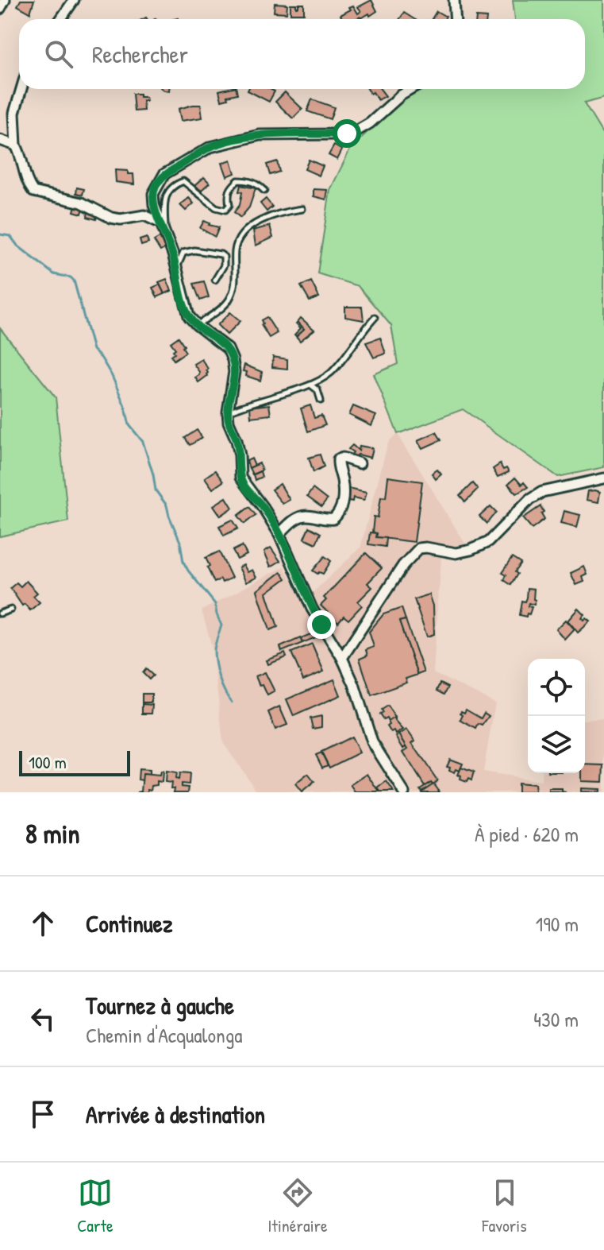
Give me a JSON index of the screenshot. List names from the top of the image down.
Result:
{
  "scale_bar": "100 m",
  "page": {
    "search": "Rechercher",
    "scale": "100 m",
    "heading": ["8 min", "À pied · 620 m"],
    "list": [
      ["Continuez", "190 m"],
      ["Tournez à gauche", "Chemin d'Acqualonga", "430 m"],
      "Arrivée à destination"
    ],
    "nav": ["Carte", "Itinéraire", "Favoris"]
  }
}
